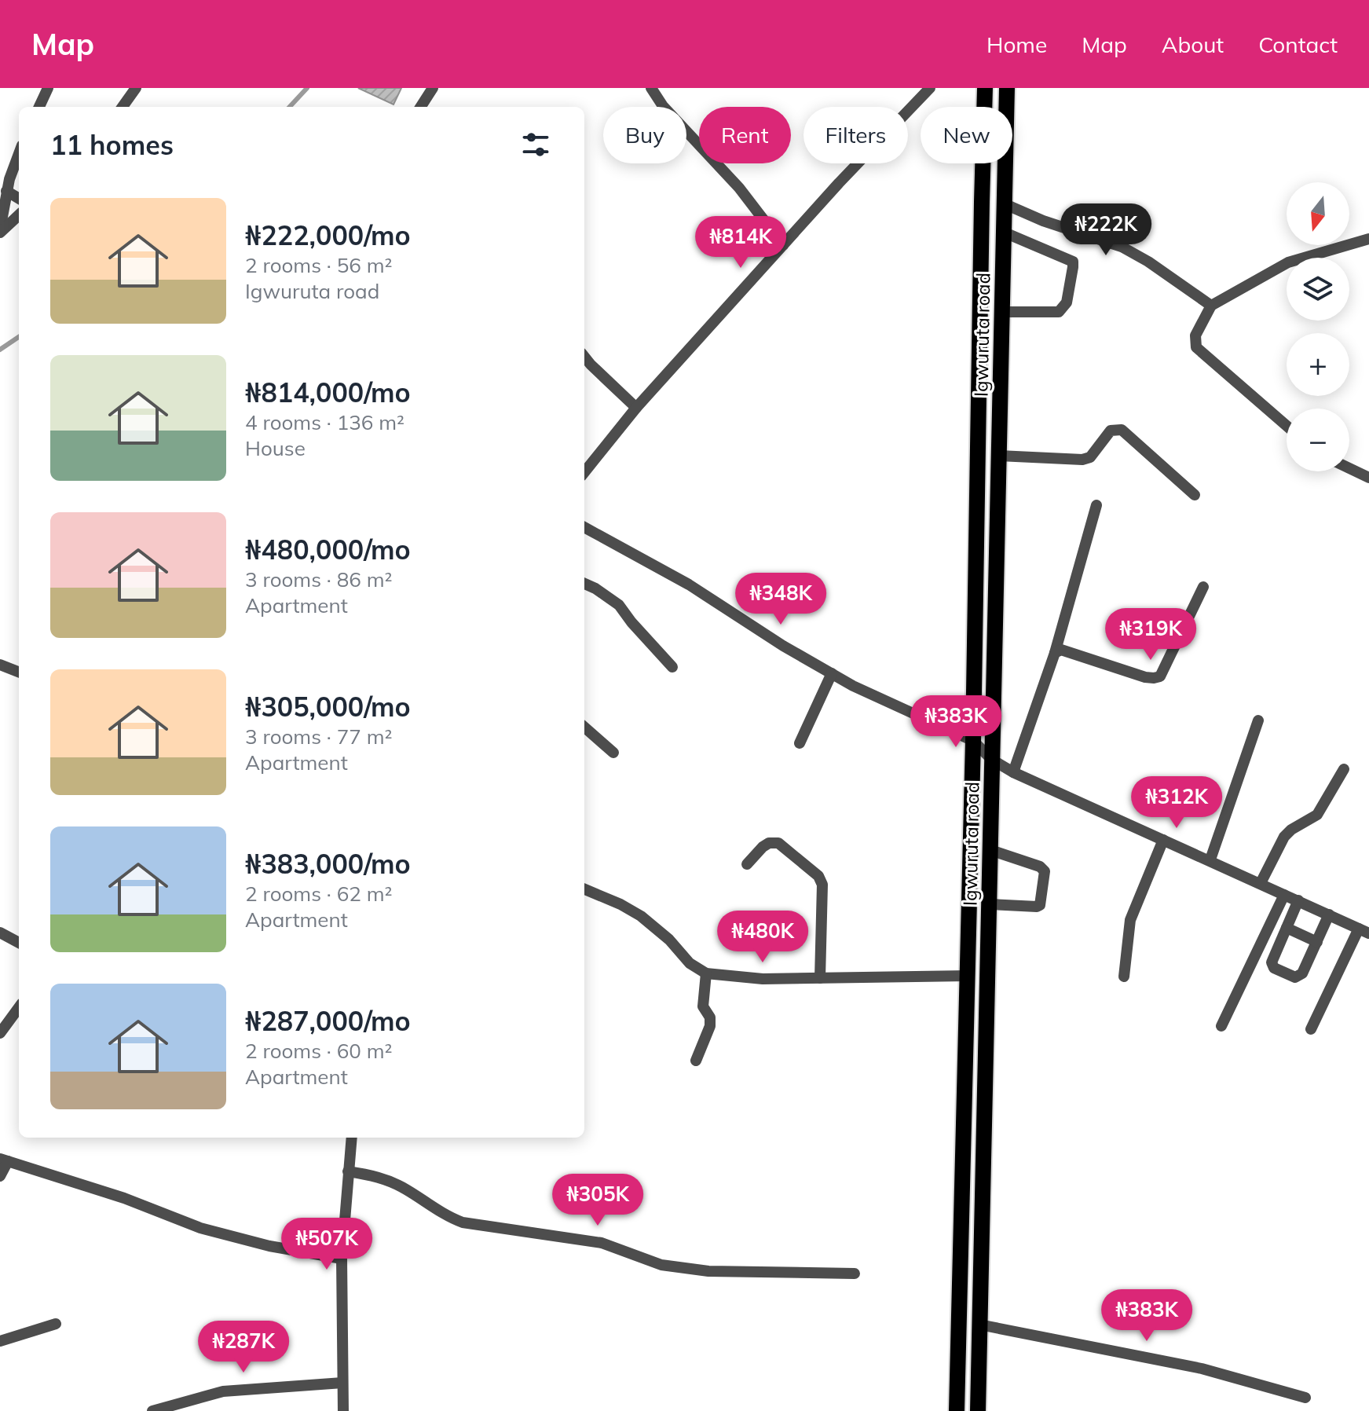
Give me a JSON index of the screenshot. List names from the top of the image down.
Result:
{
  "streets": {
    "main road": ["Igwuruta road"]
  },
  "north": "bottom",
  "page": {
    "header": "Map",
    "nav": [
      "Home",
      "Map",
      "About",
      "Contact"
    ],
    "chip": [
      "Buy",
      "Rent",
      "Filters",
      "New"
    ],
    "heading": "11 homes",
    "map_buttons": ["+", "−"],
    "list": [
      {
        "name": "₦222,000/mo",
        "note": "2 rooms · 56 m² · Igwuruta road"
      },
      {
        "name": "₦814,000/mo",
        "note": "4 rooms · 136 m² · House"
      },
      {
        "name": "₦480,000/mo",
        "note": "3 rooms · 86 m² · Apartment"
      },
      {
        "name": "₦305,000/mo",
        "note": "3 rooms · 77 m² · Apartment"
      },
      {
        "name": "₦383,000/mo",
        "note": "2 rooms · 62 m² · Apartment"
      },
      {
        "name": "₦287,000/mo",
        "note": "2 rooms · 60 m² · Apartment"
      }
    ],
    "price": [
      "₦222K",
      "₦814K",
      "₦348K",
      "₦319K",
      "₦383K",
      "₦312K",
      "₦480K",
      "₦305K",
      "₦507K",
      "₦383K",
      "₦287K"
    ]
  }
}
